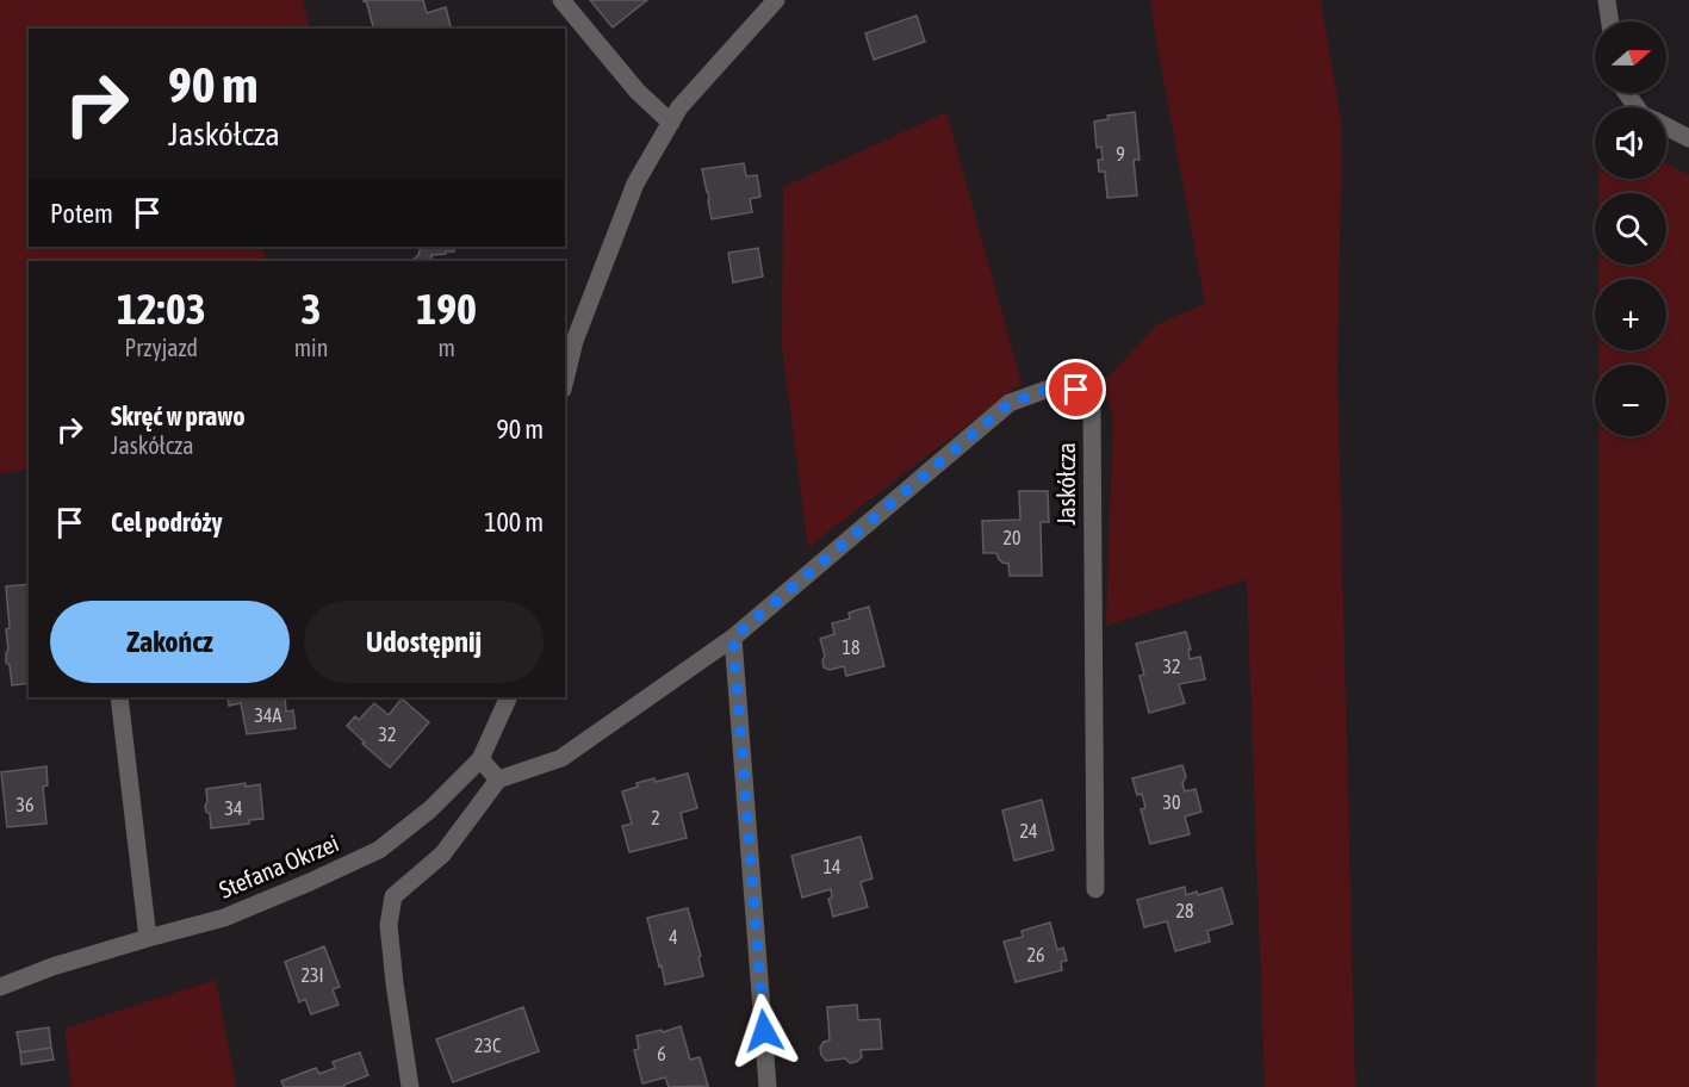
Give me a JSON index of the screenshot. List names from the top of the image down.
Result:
{
  "streets": {
    "street": ["Jaskółcza", "Stefana Okrzei"]
  },
  "house_numbers": [
    "9",
    "20",
    "18",
    "32",
    "34A",
    "32",
    "30",
    "36",
    "34",
    "2",
    "24",
    "14",
    "28",
    "4",
    "26",
    "23I",
    "23C",
    "6"
  ],
  "north": "right",
  "page": {
    "map_buttons": ["+", "−"],
    "turn": ["90 m", "Jaskółcza"],
    "then": "Potem",
    "eta": [
      "12:03",
      "Przyjazd",
      "3",
      "min",
      "190",
      "m"
    ],
    "list": [
      {
        "name": "Skręć w prawo",
        "note": "Jaskółcza",
        "value": "90 m"
      },
      {
        "name": "Cel podróży",
        "value": "100 m"
      }
    ],
    "buttons": ["Zakończ", "Udostępnij"]
  }
}
